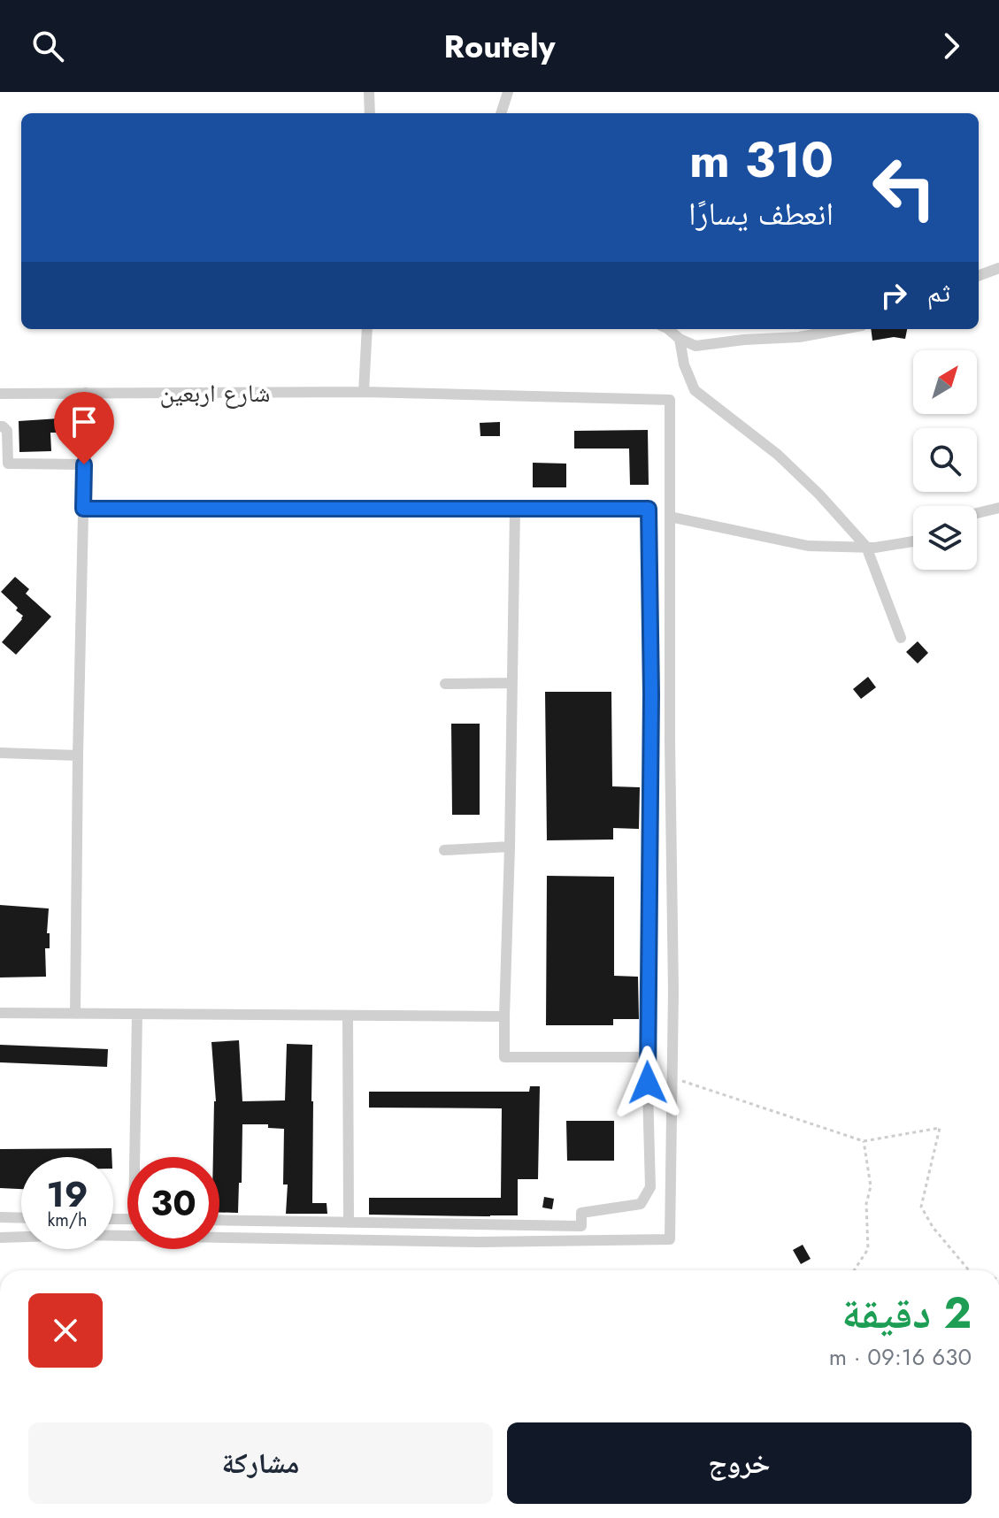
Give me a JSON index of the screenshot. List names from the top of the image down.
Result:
{
  "streets": {
    "street": ["شارع اربعين"]
  },
  "north": "top right",
  "page": {
    "header": "Routely",
    "turn": ["310 m", "انعطف يسارًا"],
    "then": "ثم",
    "speed": "19 km/h",
    "limit": "30",
    "heading": ["2 دقيقة", "630 m · 09:16"],
    "buttons": ["خروج", "مشاركة"]
  }
}
